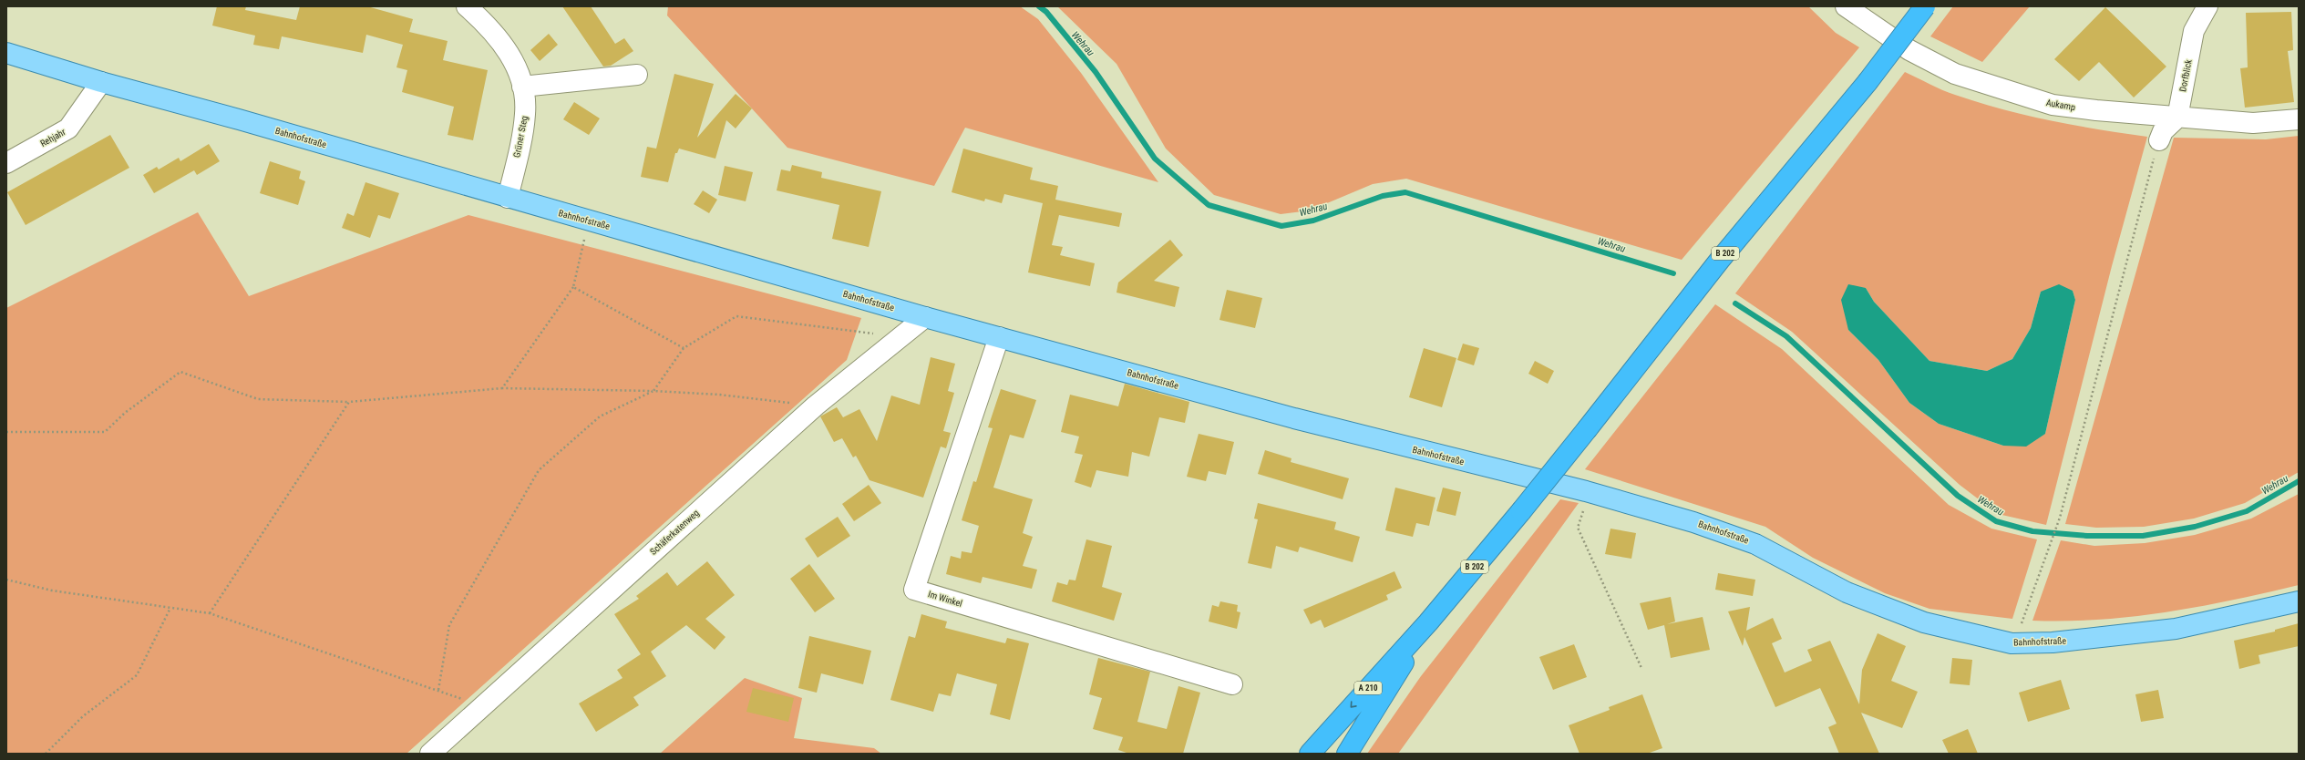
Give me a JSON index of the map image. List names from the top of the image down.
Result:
{
  "streets": {
    "highway": ["B 202", "A 210"],
    "main road": ["Bahnhofstraße"],
    "street": [
      "Dorfblick",
      "Aukamp",
      "Grüner Steg",
      "Rehjahr",
      "Schäferkatenweg",
      "Im Winkel"
    ]
  },
  "crossings": [
    ["Dorfblick", "Aukamp"],
    ["Grüner Steg", "Bahnhofstraße"],
    ["Rehjahr", "Bahnhofstraße"],
    ["Bahnhofstraße", "Schäferkatenweg"],
    ["Bahnhofstraße", "Im Winkel"],
    ["B 202", "A 210"]
  ],
  "water": ["Wehrau"]
}
